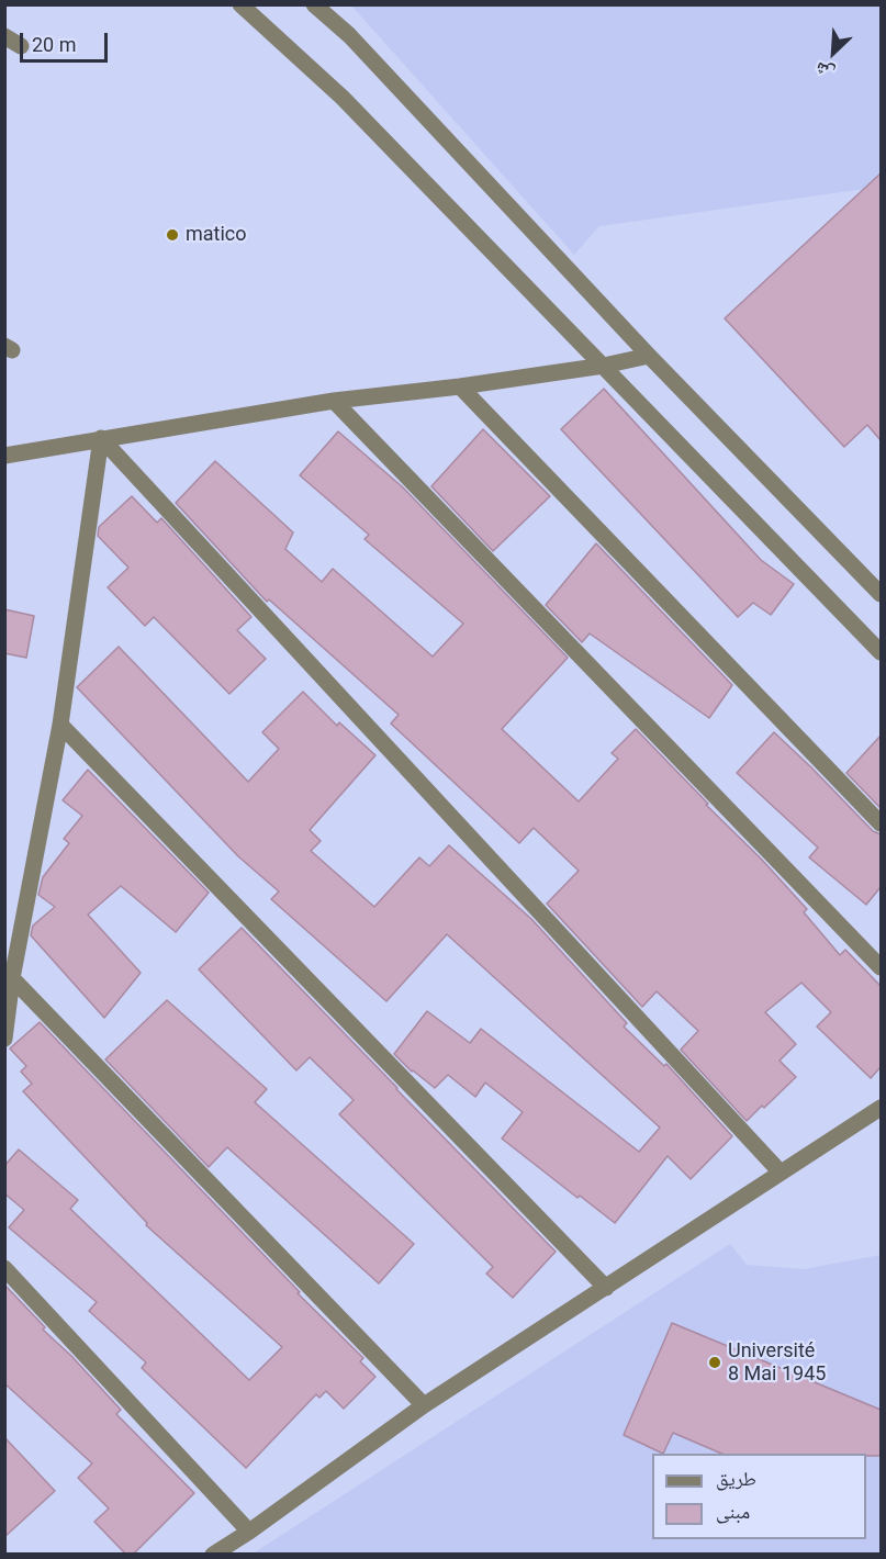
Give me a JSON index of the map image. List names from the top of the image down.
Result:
{
  "places": ["matico", "Université 8 Mai 1945"],
  "legend": ["طريق", "مبنى"],
  "scale_bar": "20 m",
  "north": "bottom left"
}
